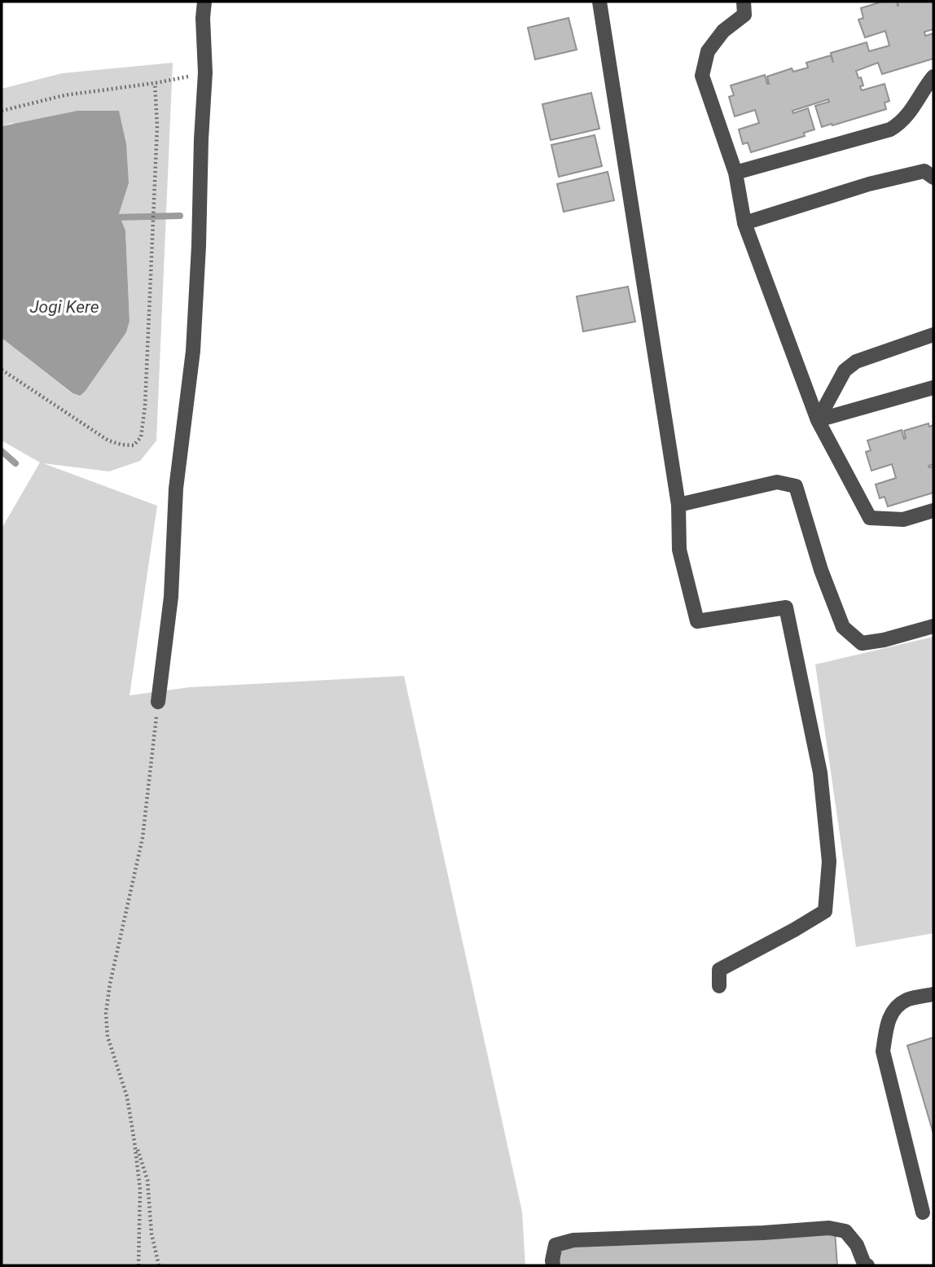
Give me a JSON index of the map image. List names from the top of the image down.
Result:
{
  "water": ["Jogi Kere"]
}
